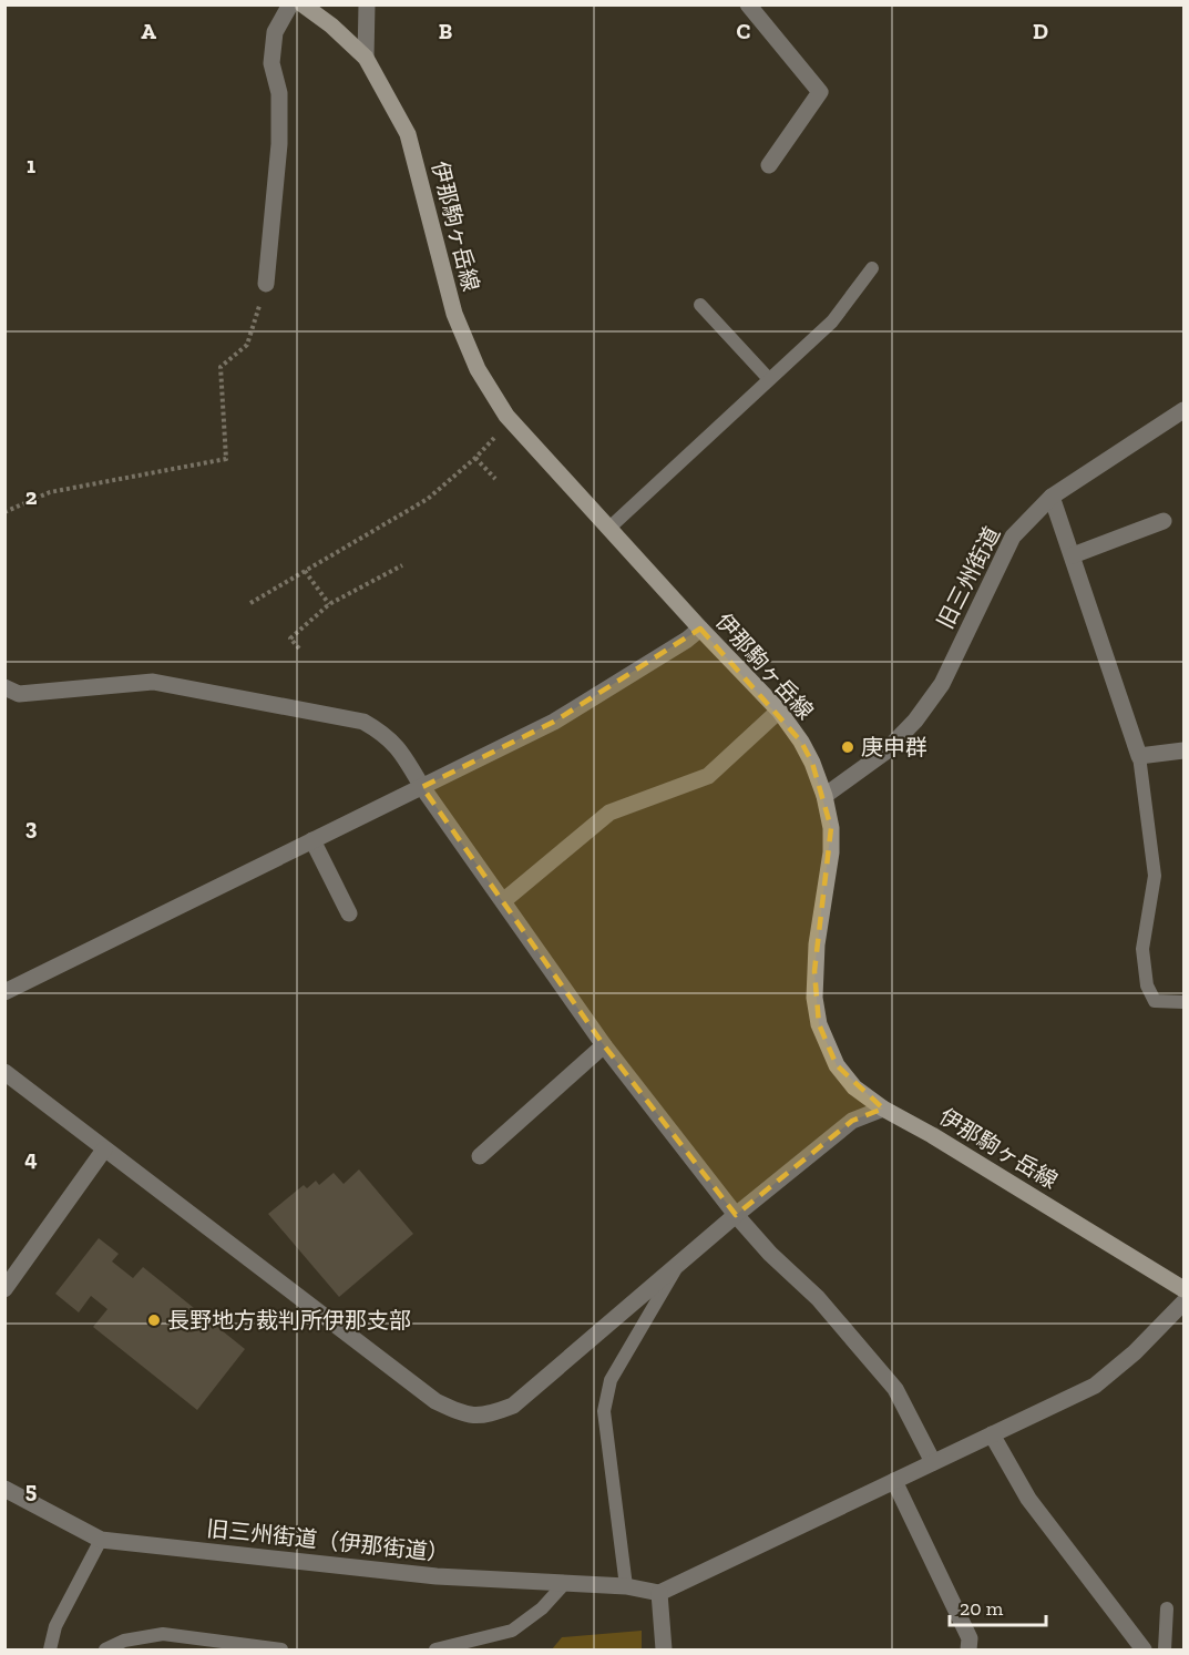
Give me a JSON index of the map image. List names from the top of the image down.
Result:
{
  "streets": {
    "main road": ["伊那駒ヶ岳線"],
    "street": ["旧三州街道", "旧三州街道（伊那街道）"]
  },
  "crossings": [
    ["伊那駒ヶ岳線", "旧三州街道"]
  ],
  "places": ["庚申群", "長野地方裁判所伊那支部"],
  "scale_bar": "20 m",
  "grid": {
    "columns": [
      "A",
      "B",
      "C",
      "D"
    ],
    "rows": [
      "1",
      "2",
      "3",
      "4",
      "5"
    ]
  }
}
